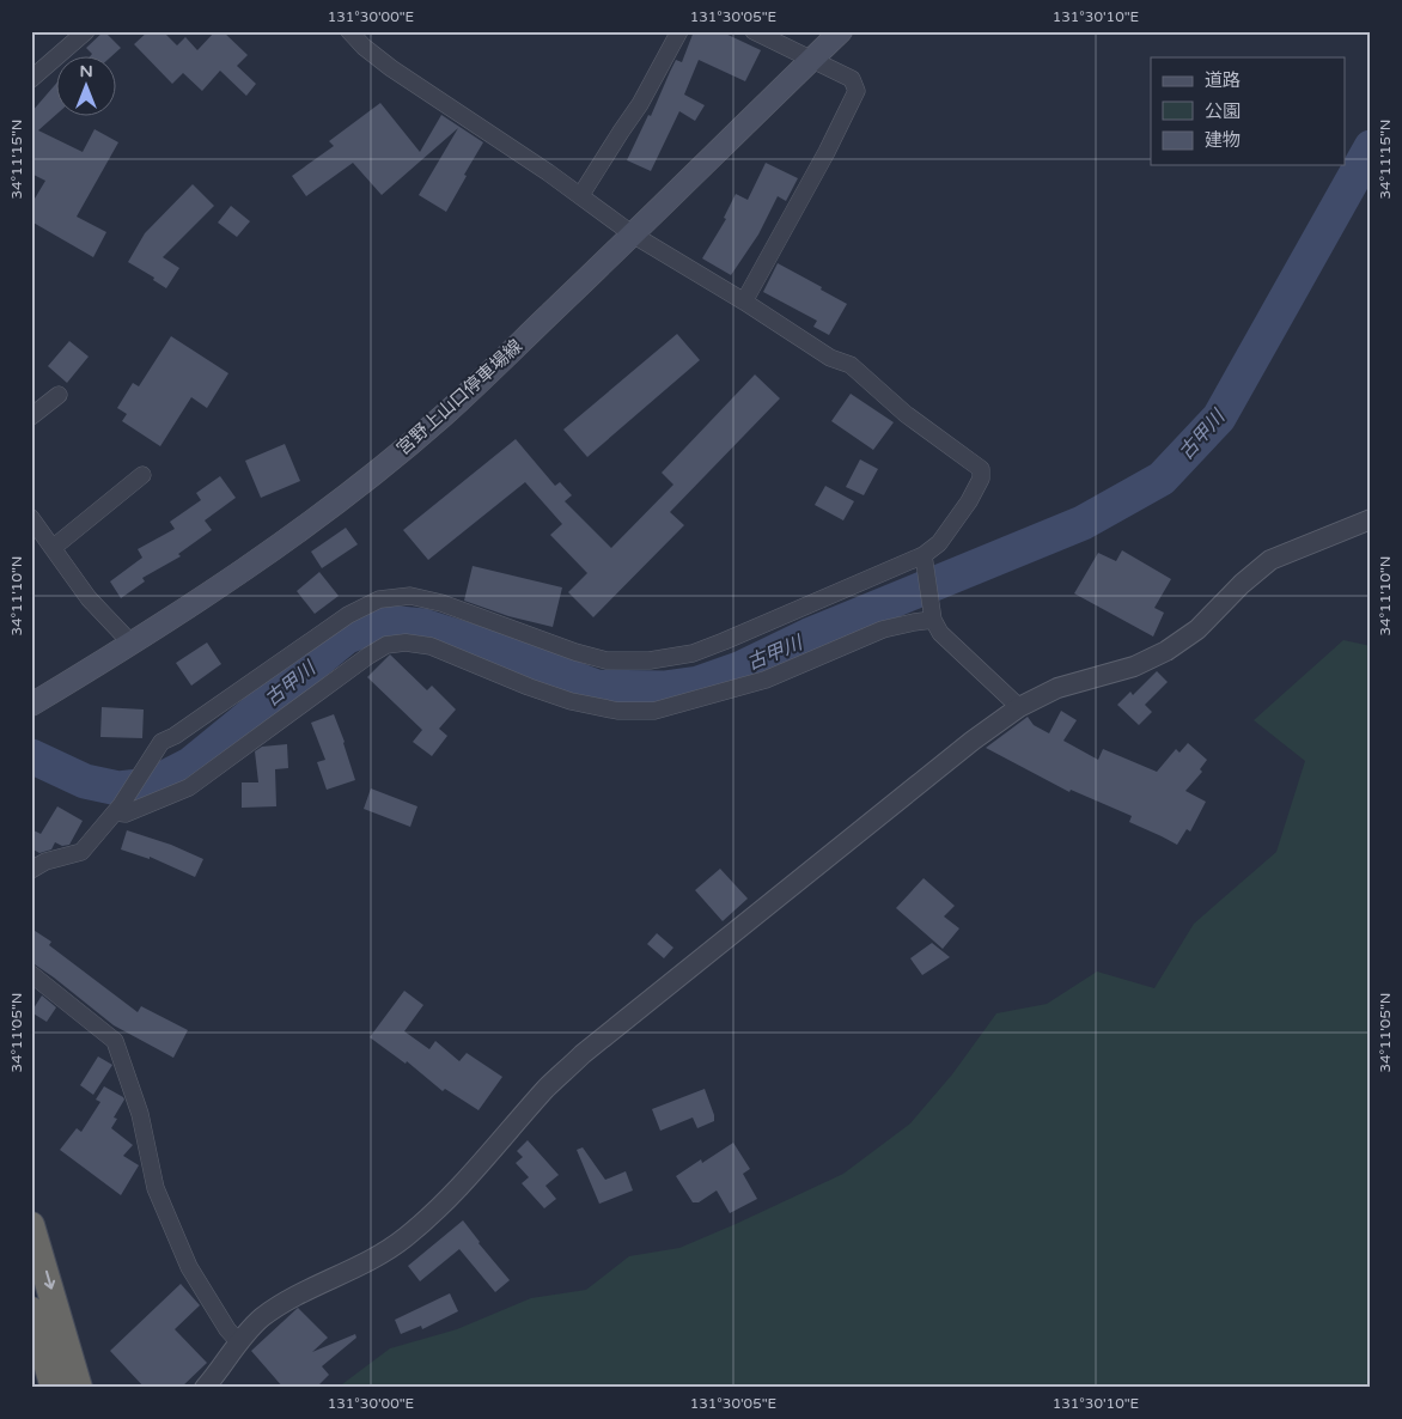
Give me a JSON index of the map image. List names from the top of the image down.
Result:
{
  "streets": {
    "main road": ["宮野上山口停車場線"]
  },
  "water": ["古甲川"],
  "legend": ["道路", "公園", "建物"],
  "north": "top",
  "coordinates": [
    "131°30'00\"E",
    "131°30'05\"E",
    "131°30'10\"E",
    "34°11'15\"N",
    "34°11'10\"N",
    "34°11'05\"N"
  ]
}
